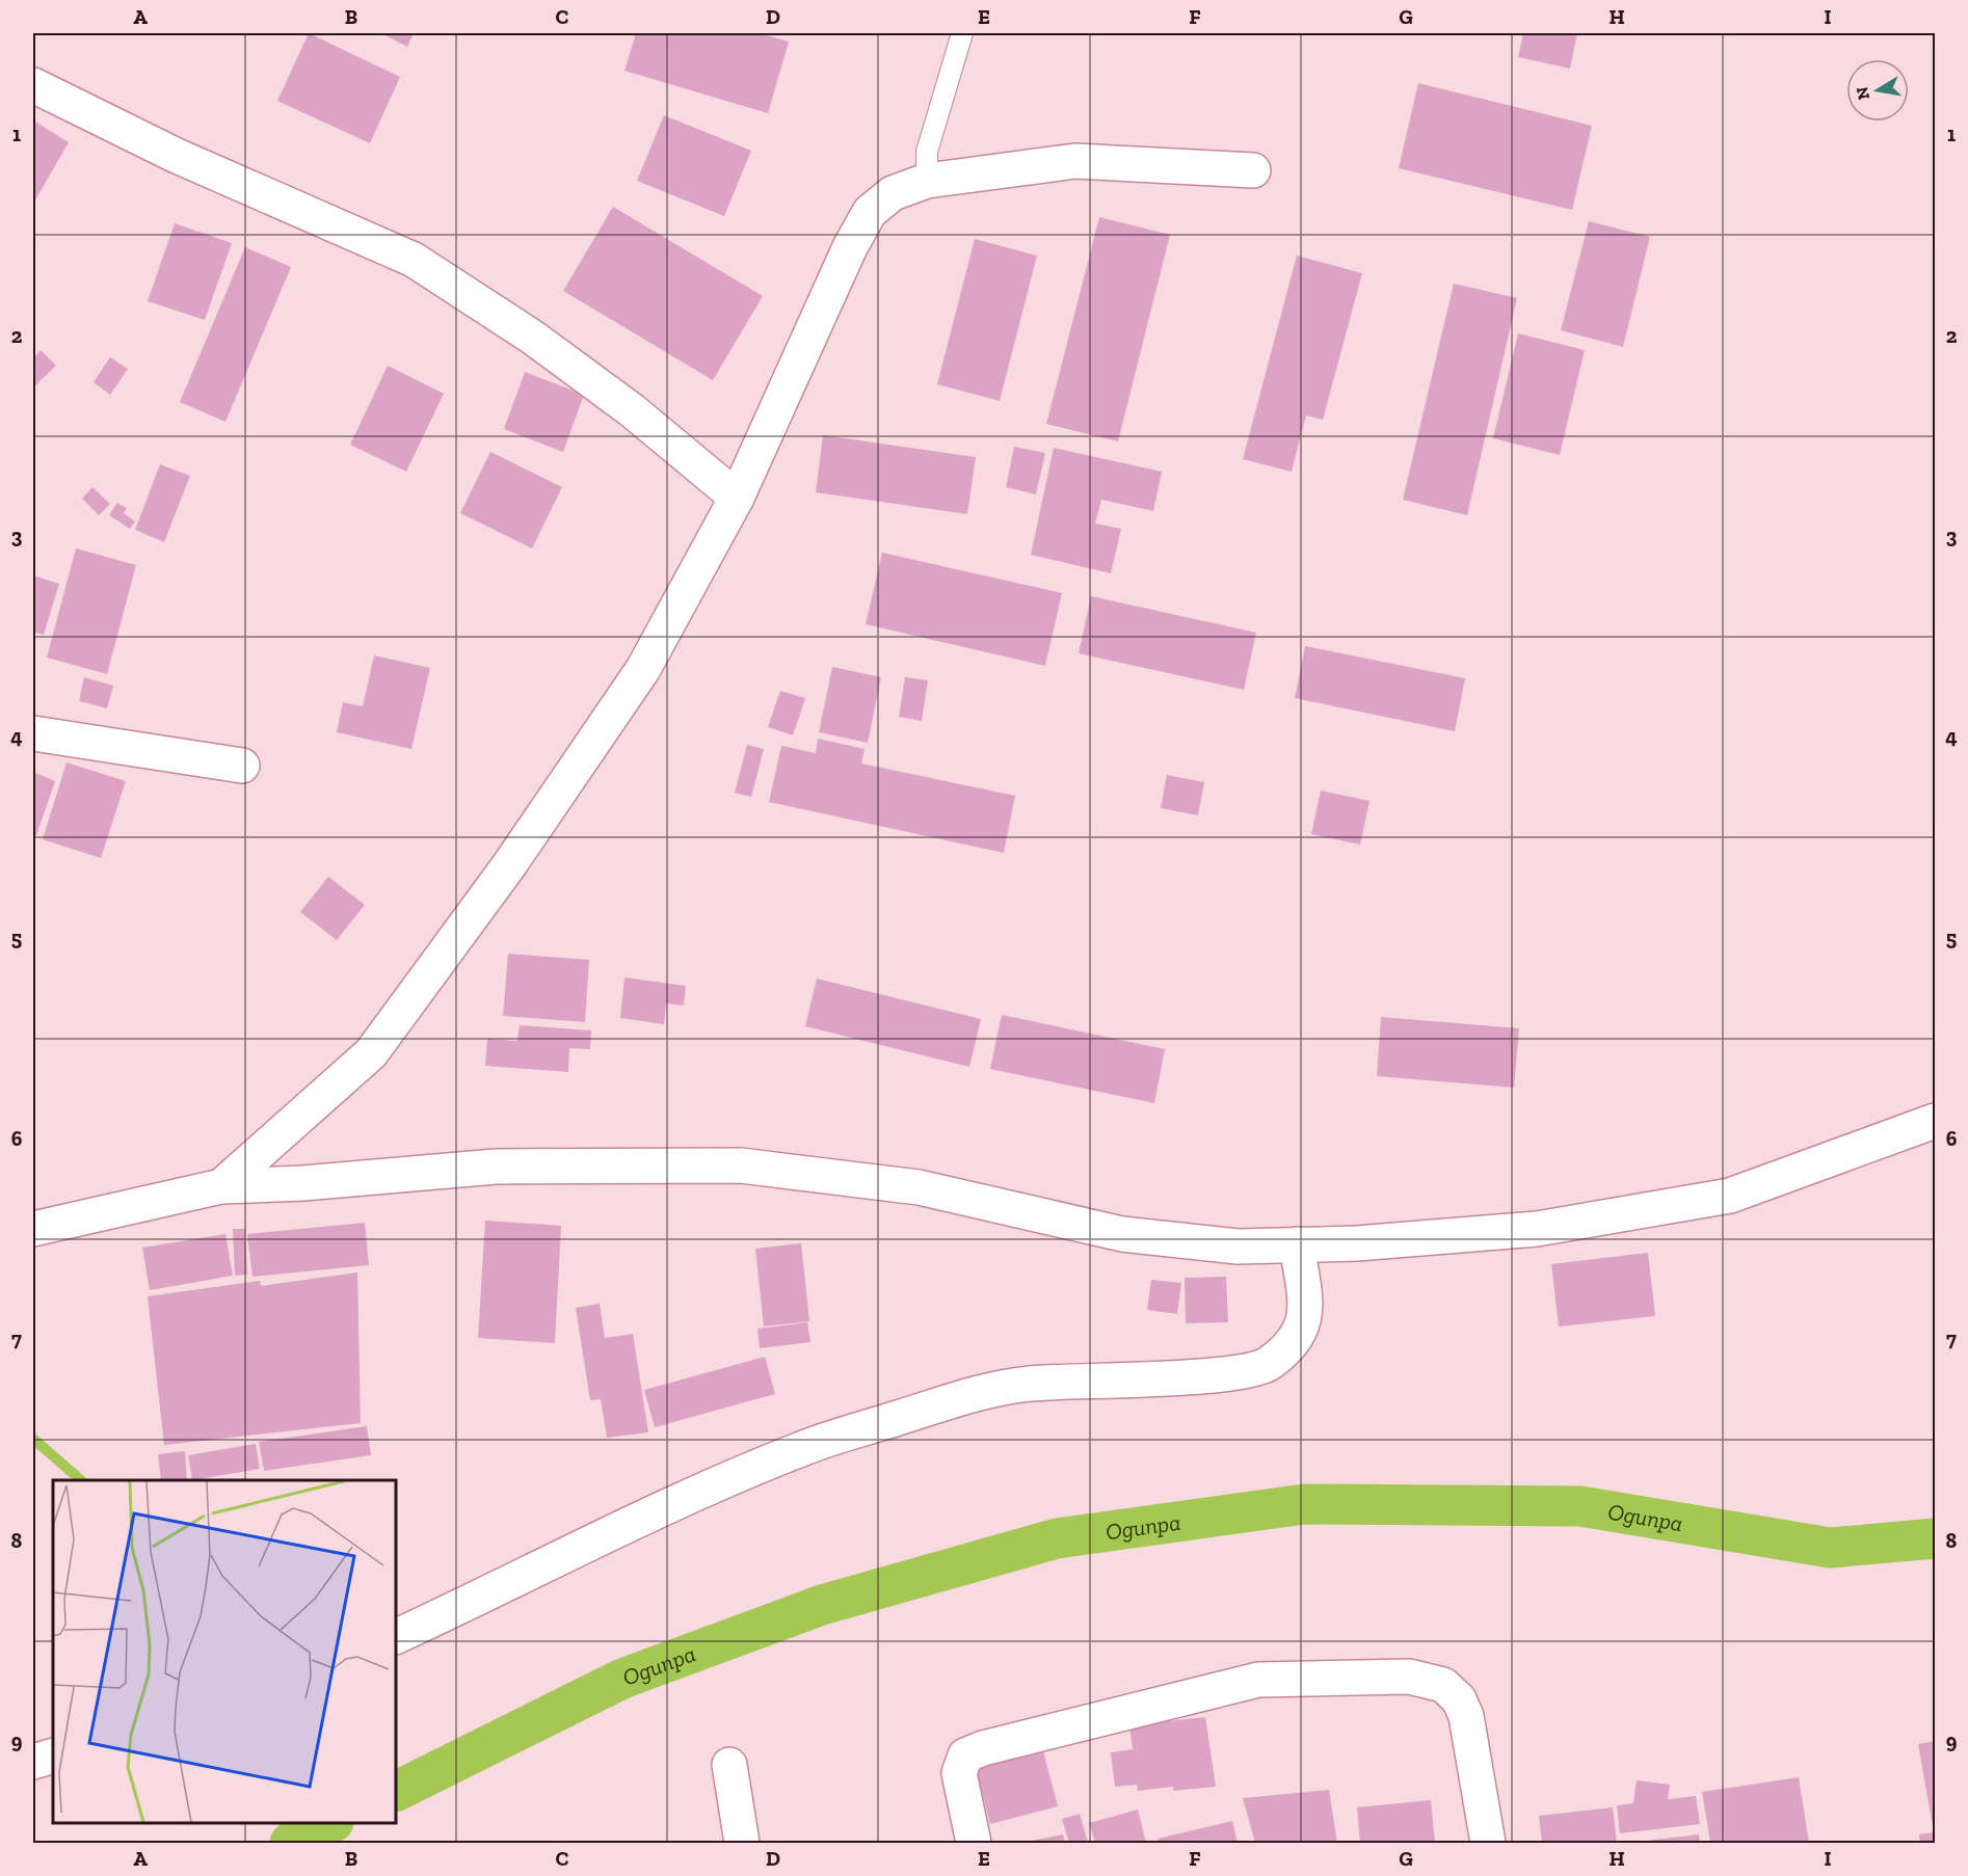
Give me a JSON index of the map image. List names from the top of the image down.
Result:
{
  "water": ["Ogunpa"],
  "north": "left",
  "grid": {
    "columns": [
      "A",
      "B",
      "C",
      "D",
      "E",
      "F",
      "G",
      "H",
      "I"
    ],
    "rows": [
      "1",
      "2",
      "3",
      "4",
      "5",
      "6",
      "7",
      "8",
      "9"
    ]
  }
}
